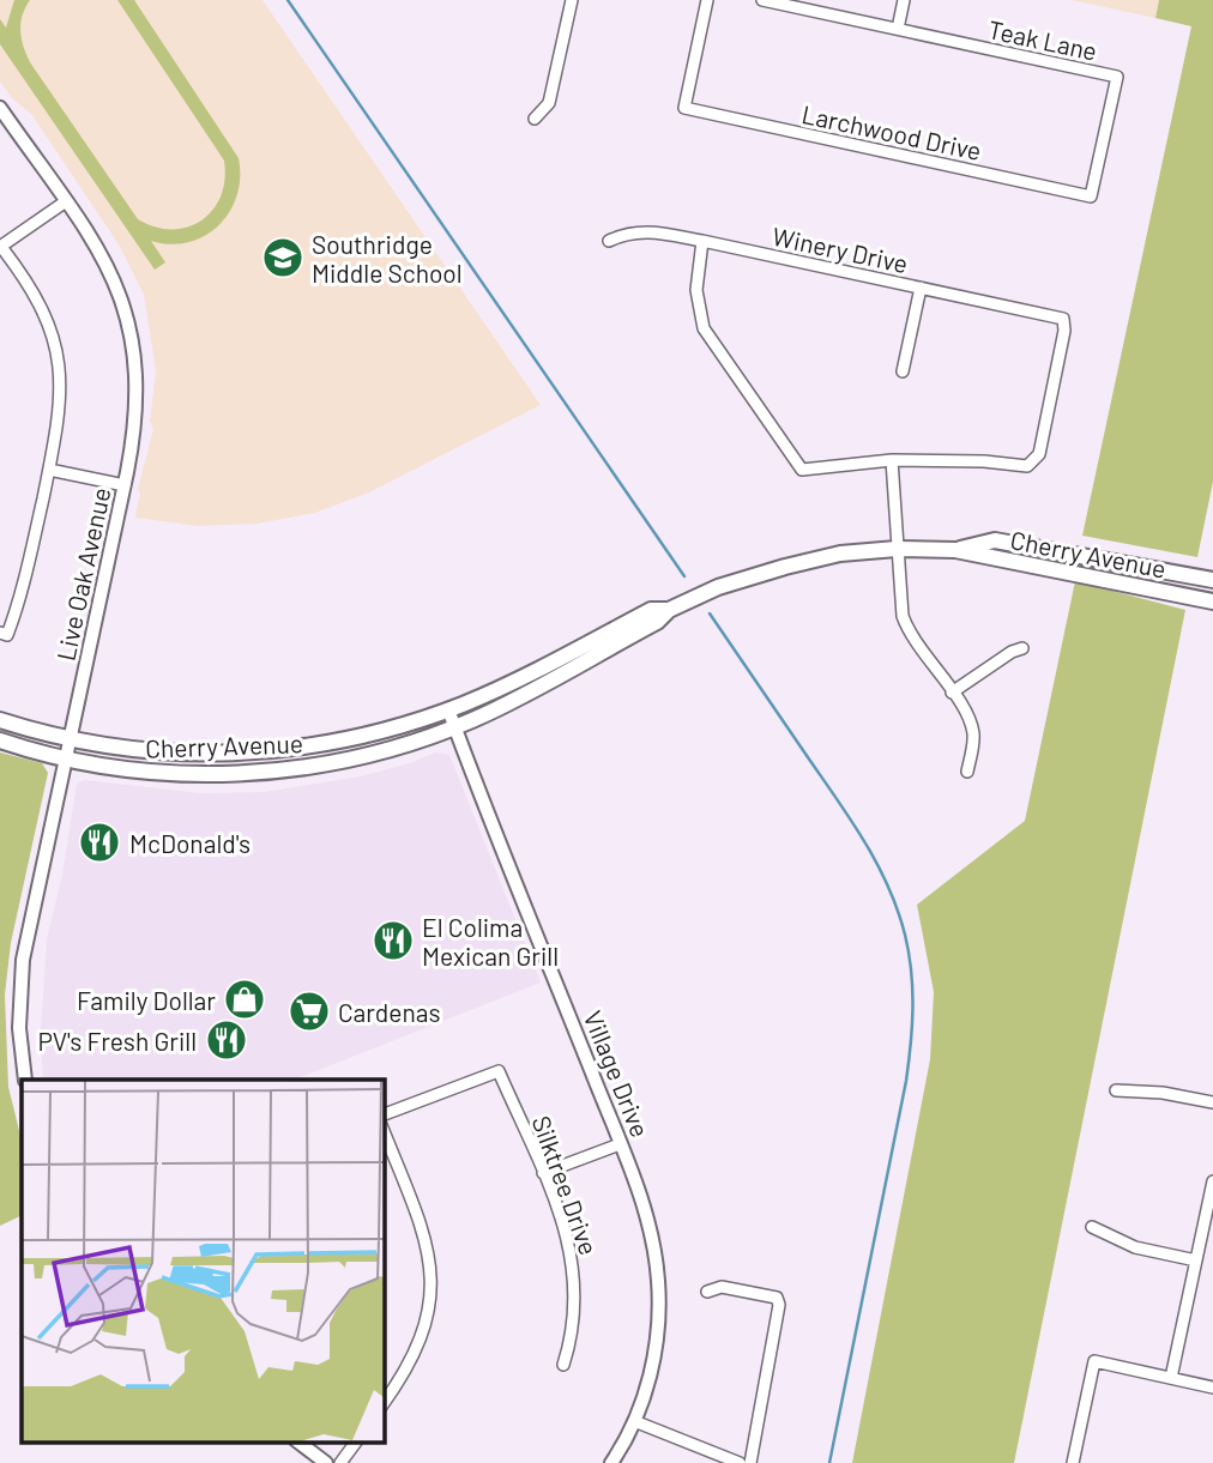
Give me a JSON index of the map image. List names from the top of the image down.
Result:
{
  "streets": {
    "main road": ["Cherry Avenue"],
    "street": [
      "Teak Lane",
      "Larchwood Drive",
      "Winery Drive",
      "Live Oak Avenue",
      "Village Drive",
      "Silktree Drive"
    ]
  },
  "crossings": [
    ["Teak Lane", "Larchwood Drive"],
    ["Cherry Avenue", "Live Oak Avenue"],
    ["Cherry Avenue", "Village Drive"]
  ],
  "places": {
    "school or university": ["Southridge Middle School"],
    "restaurant": ["McDonald's", "El Colima Mexican Grill", "PV's Fresh Grill"],
    "shop": ["Family Dollar"],
    "supermarket": ["Cardenas"]
  }
}
